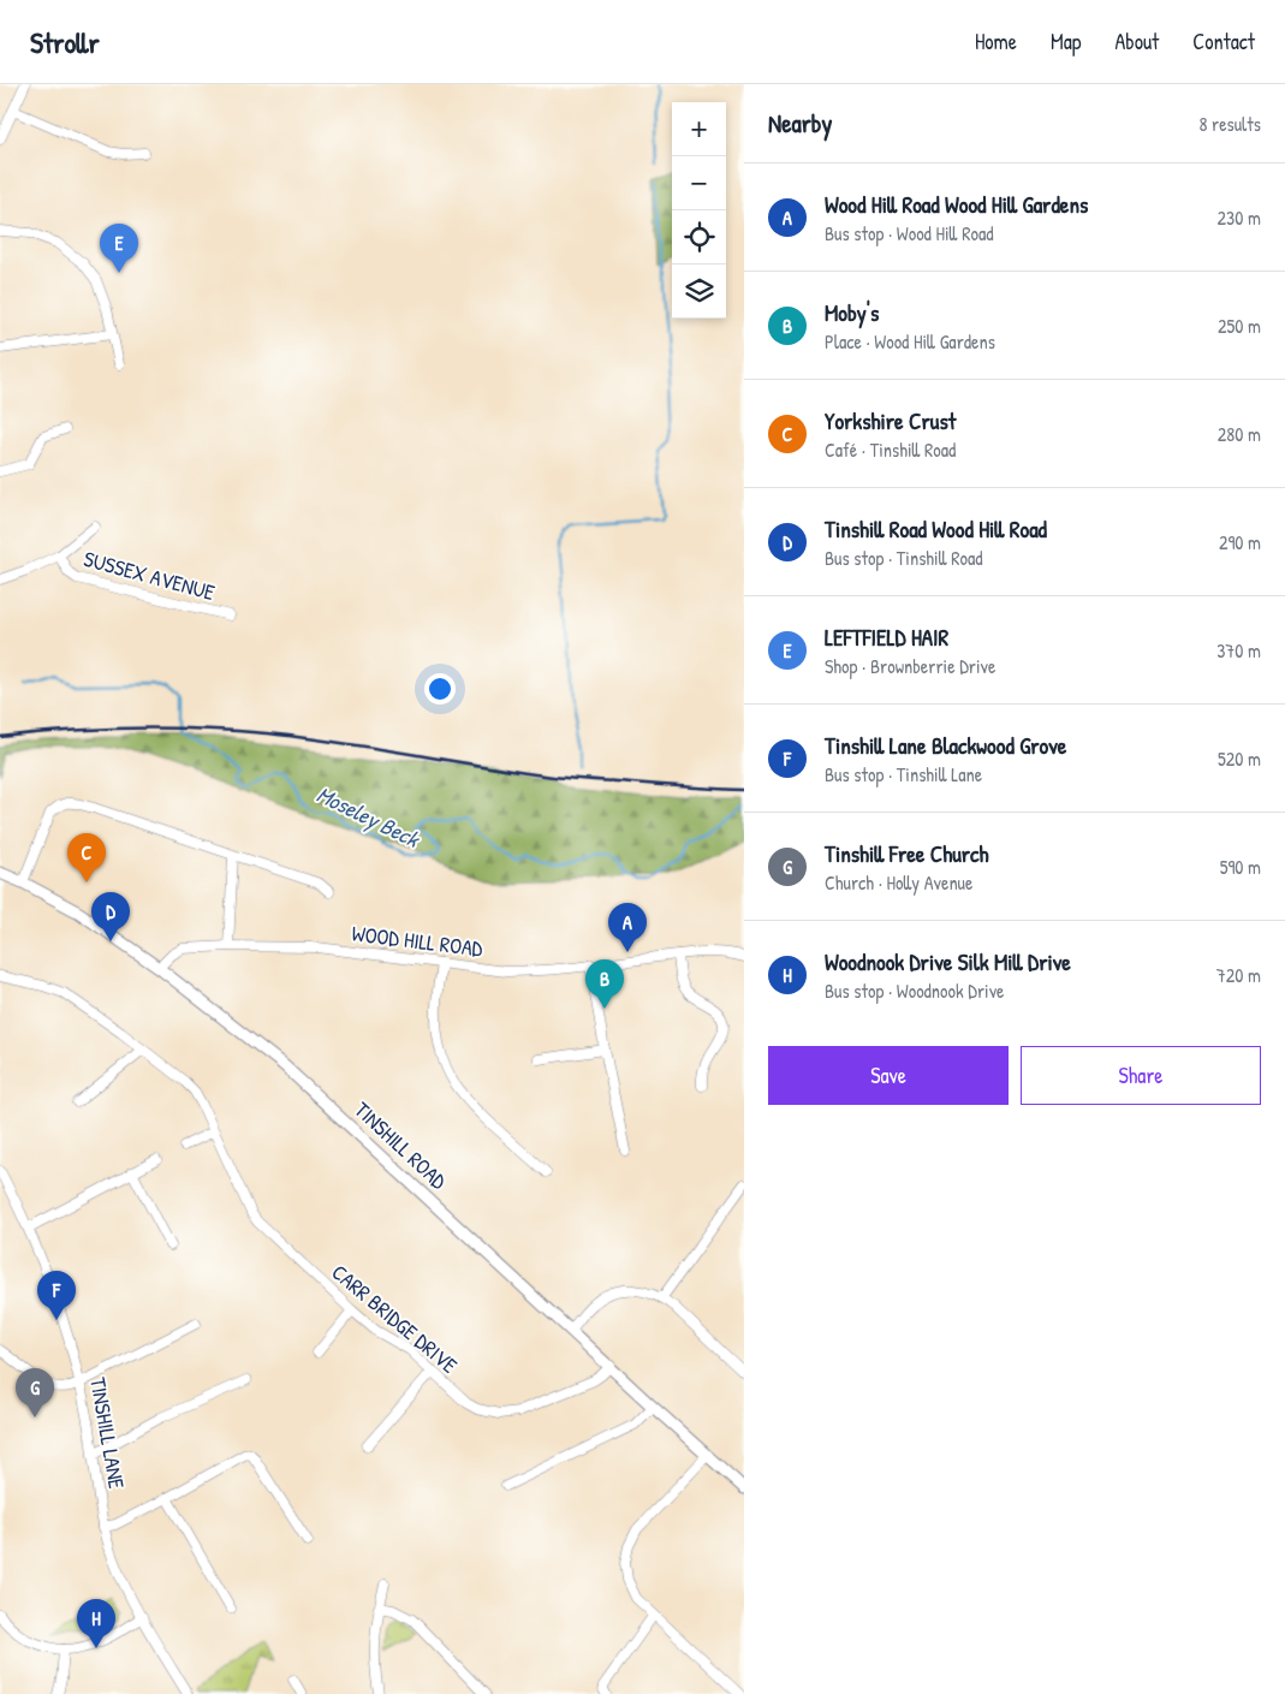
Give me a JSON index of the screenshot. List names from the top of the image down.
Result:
{
  "streets": {
    "street": [
      "SUSSEX AVENUE",
      "WOOD HILL ROAD",
      "TINSHILL ROAD",
      "CARR BRIDGE DRIVE",
      "TINSHILL LANE"
    ]
  },
  "crossings": [
    ["WOOD HILL ROAD", "TINSHILL ROAD"],
    ["TINSHILL ROAD", "CARR BRIDGE DRIVE"]
  ],
  "water": ["Moseley Beck"],
  "page": {
    "header": "Strollr",
    "nav": [
      "Home",
      "Map",
      "About",
      "Contact"
    ],
    "heading": ["Nearby", "8 results"],
    "map_buttons": ["+", "−"],
    "list": [
      {
        "mark": "A",
        "name": "Wood Hill Road Wood Hill Gardens",
        "note": "Bus stop · Wood Hill Road",
        "value": "230 m"
      },
      {
        "mark": "B",
        "name": "Moby's",
        "note": "Place · Wood Hill Gardens",
        "value": "250 m"
      },
      {
        "mark": "C",
        "name": "Yorkshire Crust",
        "note": "Café · Tinshill Road",
        "value": "280 m"
      },
      {
        "mark": "D",
        "name": "Tinshill Road Wood Hill Road",
        "note": "Bus stop · Tinshill Road",
        "value": "290 m"
      },
      {
        "mark": "E",
        "name": "LEFTFIELD HAIR",
        "note": "Shop · Brownberrie Drive",
        "value": "370 m"
      },
      {
        "mark": "F",
        "name": "Tinshill Lane Blackwood Grove",
        "note": "Bus stop · Tinshill Lane",
        "value": "520 m"
      },
      {
        "mark": "G",
        "name": "Tinshill Free Church",
        "note": "Church · Holly Avenue",
        "value": "590 m"
      },
      {
        "mark": "H",
        "name": "Woodnook Drive Silk Mill Drive",
        "note": "Bus stop · Woodnook Drive",
        "value": "720 m"
      }
    ],
    "pins": [
      "E",
      "C",
      "D",
      "A",
      "B",
      "F",
      "G",
      "H"
    ],
    "buttons": ["Save", "Share"]
  }
}
